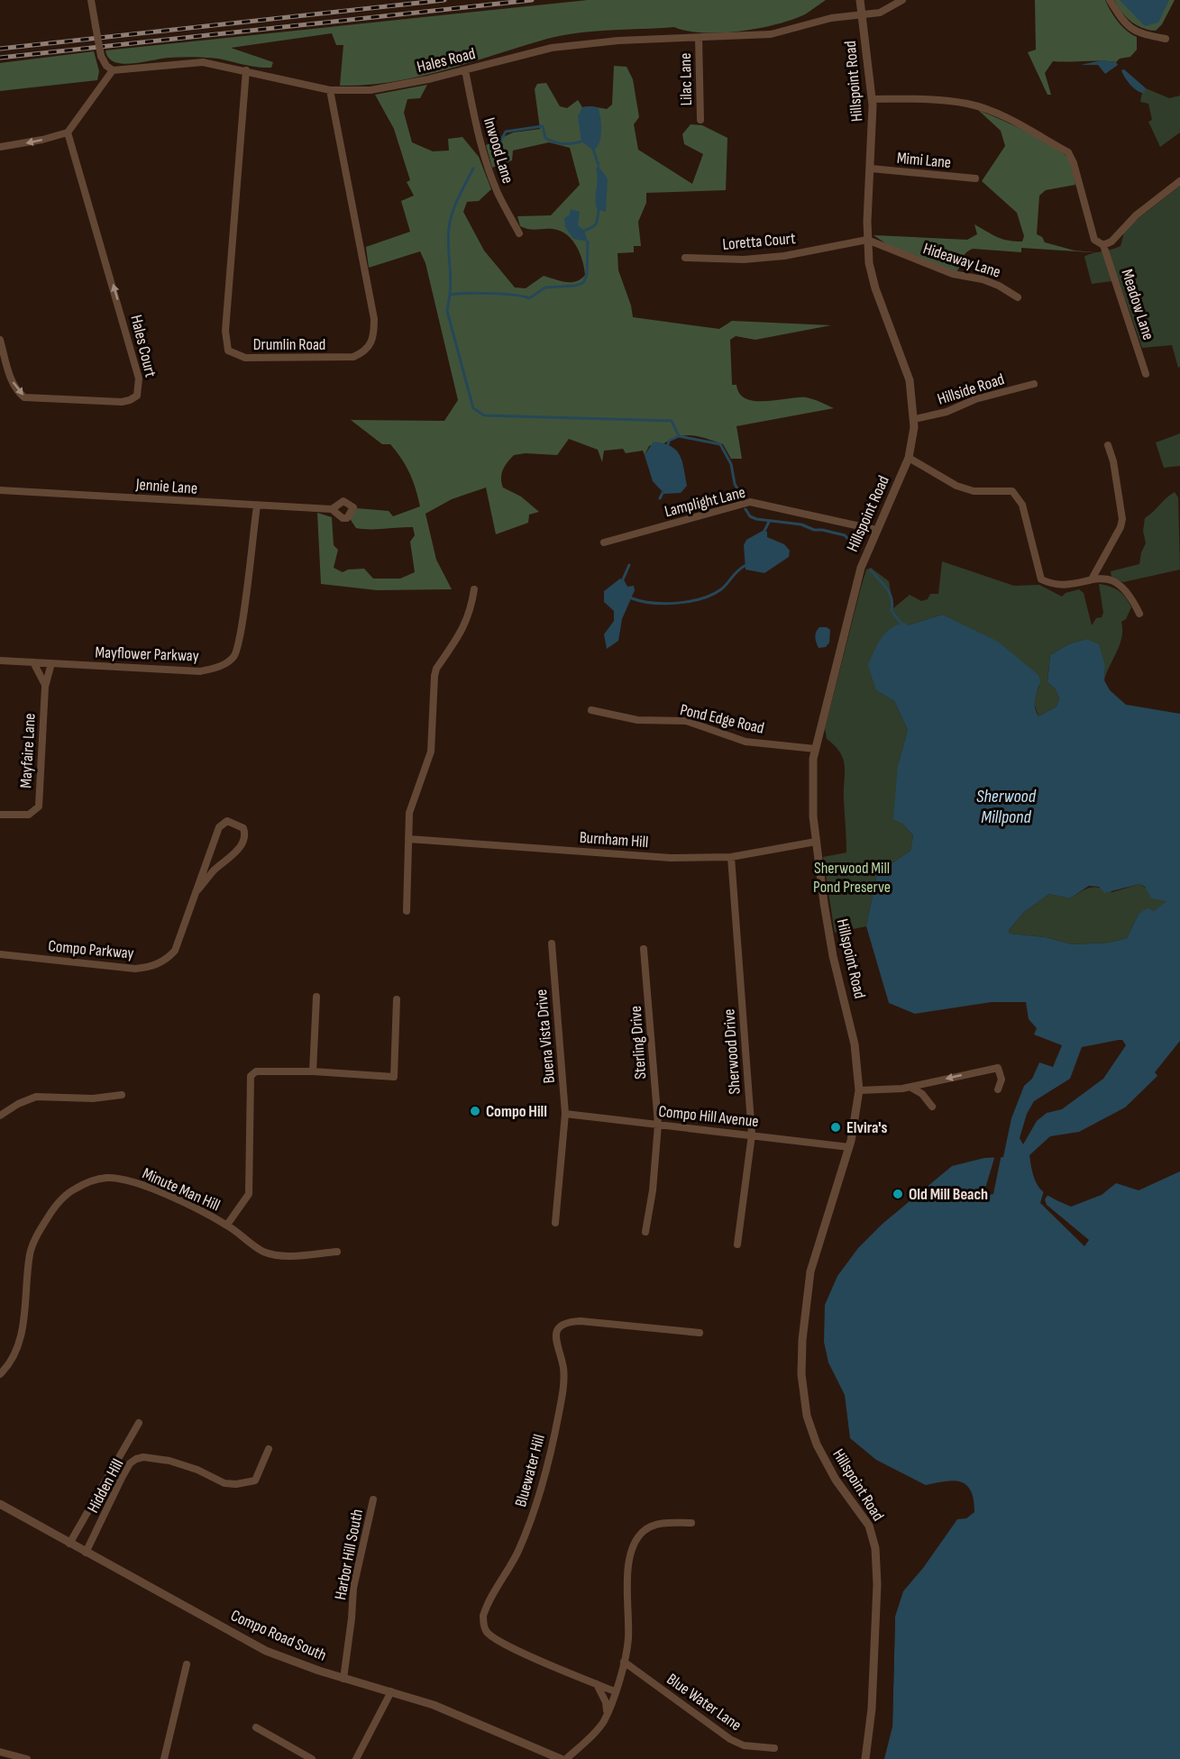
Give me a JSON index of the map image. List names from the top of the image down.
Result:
{
  "streets": {
    "street": [
      "Hales Road",
      "Lilac Lane",
      "Hillspoint Road",
      "Inwood Lane",
      "Mimi Lane",
      "Loretta Court",
      "Hideaway Lane",
      "Meadow Lane",
      "Drumlin Road",
      "Hales Court",
      "Hillside Road",
      "Jennie Lane",
      "Lamplight Lane",
      "Mayflower Parkway",
      "Pond Edge Road",
      "Mayfaire Lane",
      "Burnham Hill",
      "Compo Parkway",
      "Buena Vista Drive",
      "Sterling Drive",
      "Sherwood Drive",
      "Compo Hill Avenue",
      "Minute Man Hill",
      "Bluewater Hill",
      "Hidden Hill",
      "Harbor Hill South",
      "Compo Road South",
      "Blue Water Lane"
    ]
  },
  "crossings": [
    ["Hales Road", "Lilac Lane"],
    ["Hales Road", "Hillspoint Road"],
    ["Hales Road", "Inwood Lane"],
    ["Hales Road", "Drumlin Road"],
    ["Hillspoint Road", "Mimi Lane"],
    ["Hillspoint Road", "Loretta Court"],
    ["Hillspoint Road", "Hideaway Lane"],
    ["Hillspoint Road", "Meadow Lane"],
    ["Hillspoint Road", "Hillside Road"],
    ["Hillspoint Road", "Lamplight Lane"],
    ["Hillspoint Road", "Pond Edge Road"],
    ["Hillspoint Road", "Burnham Hill"],
    ["Hillspoint Road", "Compo Hill Avenue"],
    ["Loretta Court", "Hideaway Lane"],
    ["Jennie Lane", "Mayflower Parkway"],
    ["Mayflower Parkway", "Mayfaire Lane"],
    ["Burnham Hill", "Sherwood Drive"],
    ["Buena Vista Drive", "Compo Hill Avenue"],
    ["Sterling Drive", "Compo Hill Avenue"],
    ["Sherwood Drive", "Compo Hill Avenue"],
    ["Hidden Hill", "Compo Road South"],
    ["Harbor Hill South", "Compo Road South"]
  ],
  "water": ["Sherwood Millpond"],
  "parks": ["Sherwood Mill Pond Preserve"],
  "places": ["Compo Hill", "Elvira's", "Old Mill Beach"]
}
